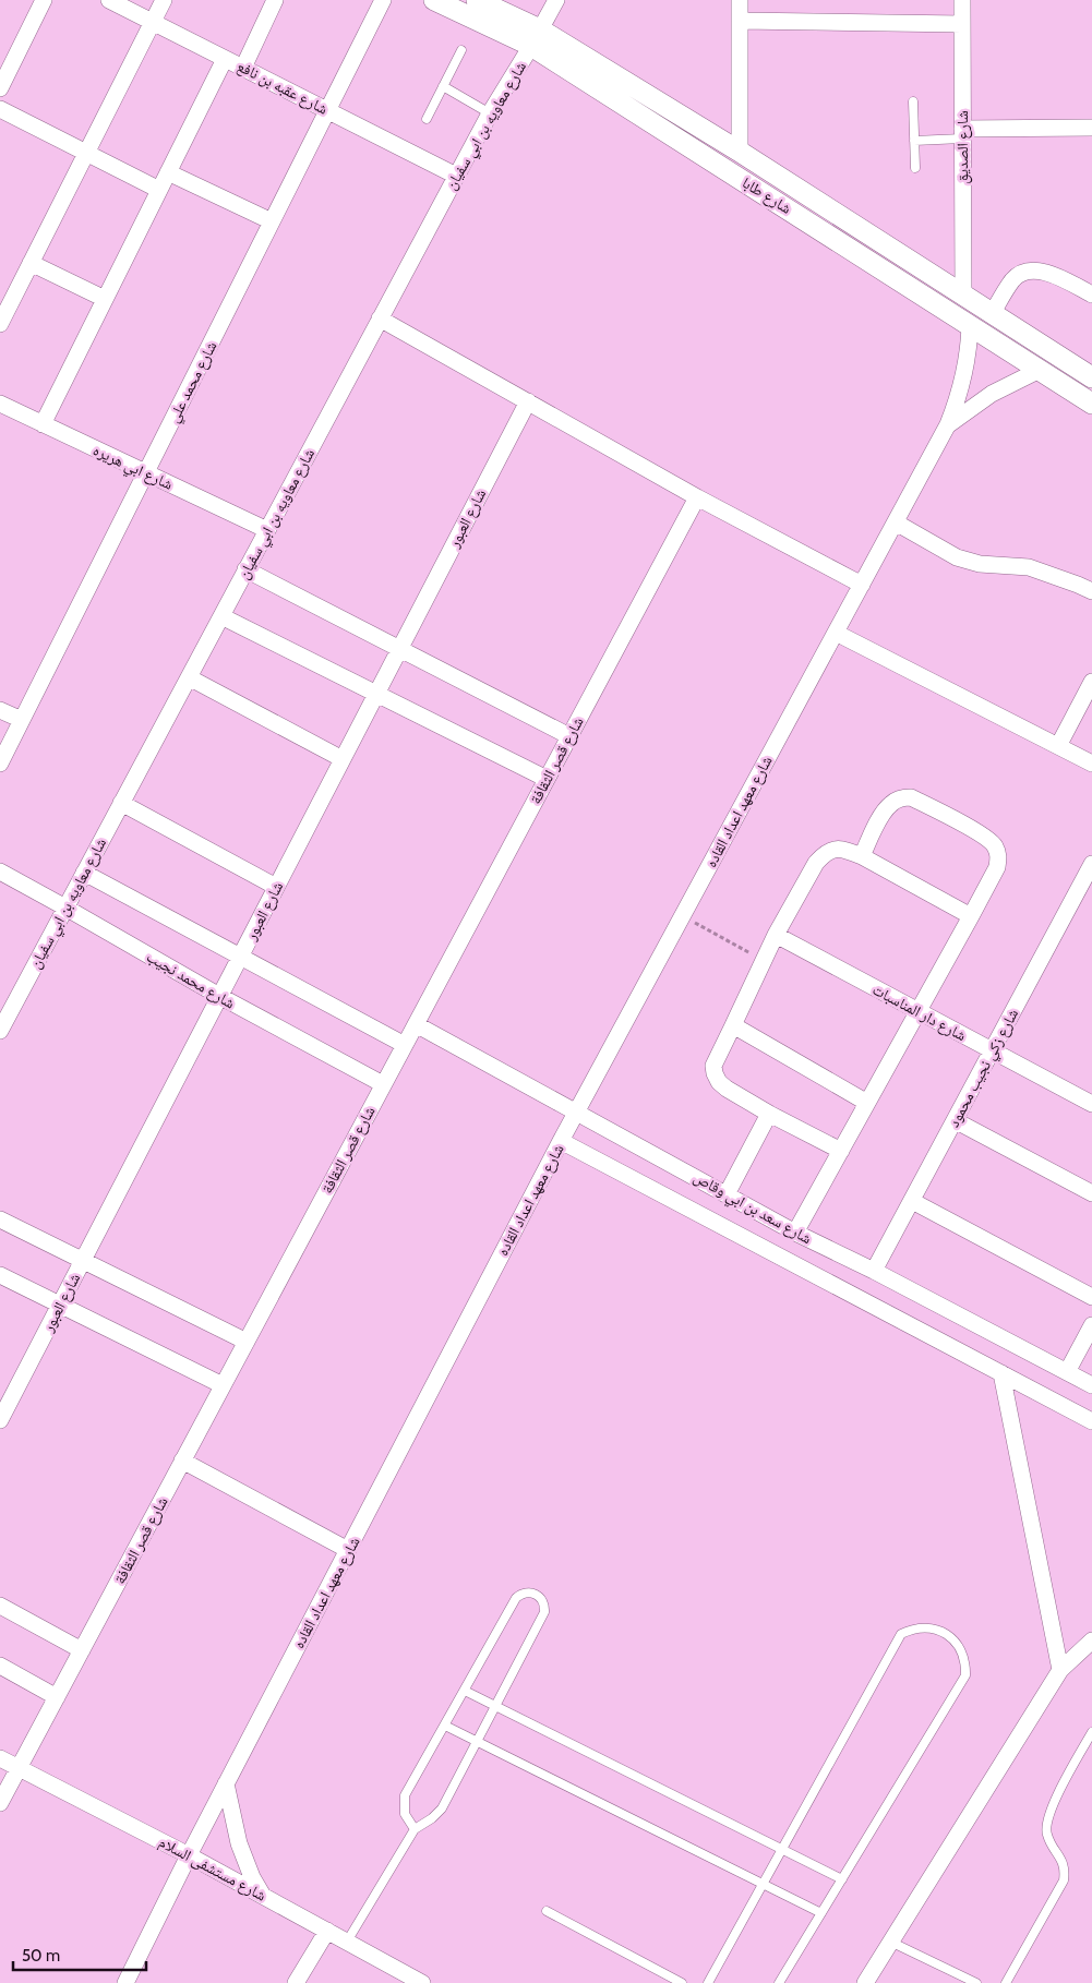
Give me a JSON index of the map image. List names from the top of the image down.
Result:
{
  "streets": {
    "street": [
      "شارع عقبه بن نافع",
      "شارع معاويه بن ابي سفيان",
      "شارع الصديق",
      "شارع طابا",
      "شارع محمد علي",
      "شارع ابي هريره",
      "شارع العبور",
      "شارع قصر الثقافة",
      "شارع معهد اعداد القاده",
      "شارع محمد نجيب",
      "شارع دار المناسبات",
      "شارع زكي نجيب محمود",
      "شارع سعد بن ابي وقاص",
      "شارع مستشفى السلام"
    ]
  },
  "crossings": [
    ["شارع عقبه بن نافع", "شارع معاويه بن ابي سفيان"],
    ["شارع عقبه بن نافع", "شارع محمد علي"],
    ["شارع معاويه بن ابي سفيان", "شارع طابا"],
    ["شارع معاويه بن ابي سفيان", "شارع ابي هريره"],
    ["شارع معاويه بن ابي سفيان", "شارع محمد نجيب"],
    ["شارع الصديق", "شارع طابا"],
    ["شارع طابا", "شارع معهد اعداد القاده"],
    ["شارع محمد علي", "شارع ابي هريره"],
    ["شارع العبور", "شارع محمد نجيب"],
    ["شارع قصر الثقافة", "شارع محمد نجيب"],
    ["شارع قصر الثقافة", "شارع سعد بن ابي وقاص"],
    ["شارع قصر الثقافة", "شارع مستشفى السلام"],
    ["شارع معهد اعداد القاده", "شارع سعد بن ابي وقاص"],
    ["شارع معهد اعداد القاده", "شارع مستشفى السلام"],
    ["شارع دار المناسبات", "شارع زكي نجيب محمود"],
    ["شارع زكي نجيب محمود", "شارع سعد بن ابي وقاص"]
  ],
  "scale_bar": "50 m"
}
